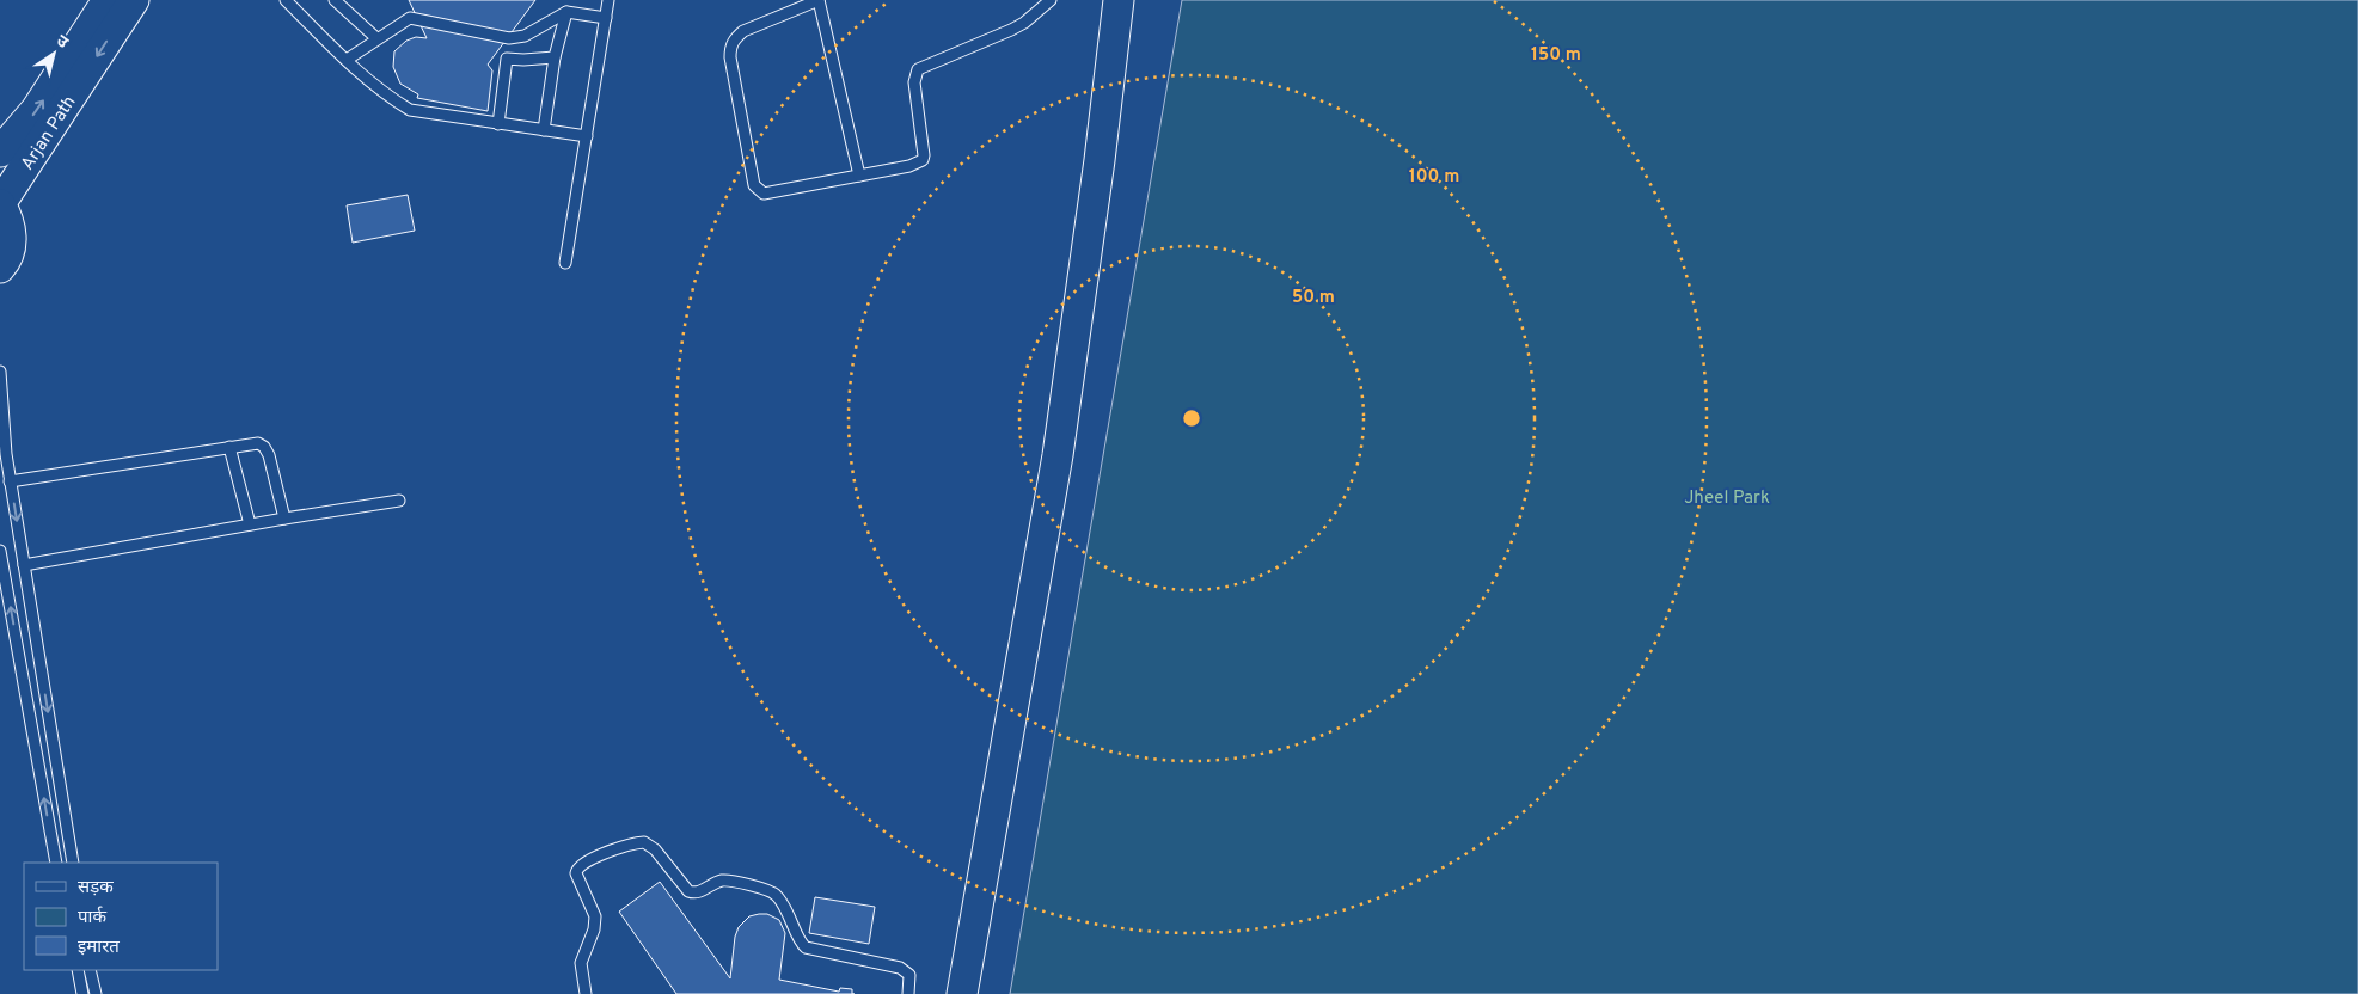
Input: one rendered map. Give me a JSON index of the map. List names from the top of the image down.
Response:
{
  "streets": {
    "main road": ["Arjan Path"]
  },
  "parks": ["Jheel Park"],
  "legend": ["सड़क", "पार्क", "इमारत"],
  "north": "top right",
  "rings": ["150 m", "100 m", "50 m"]
}
